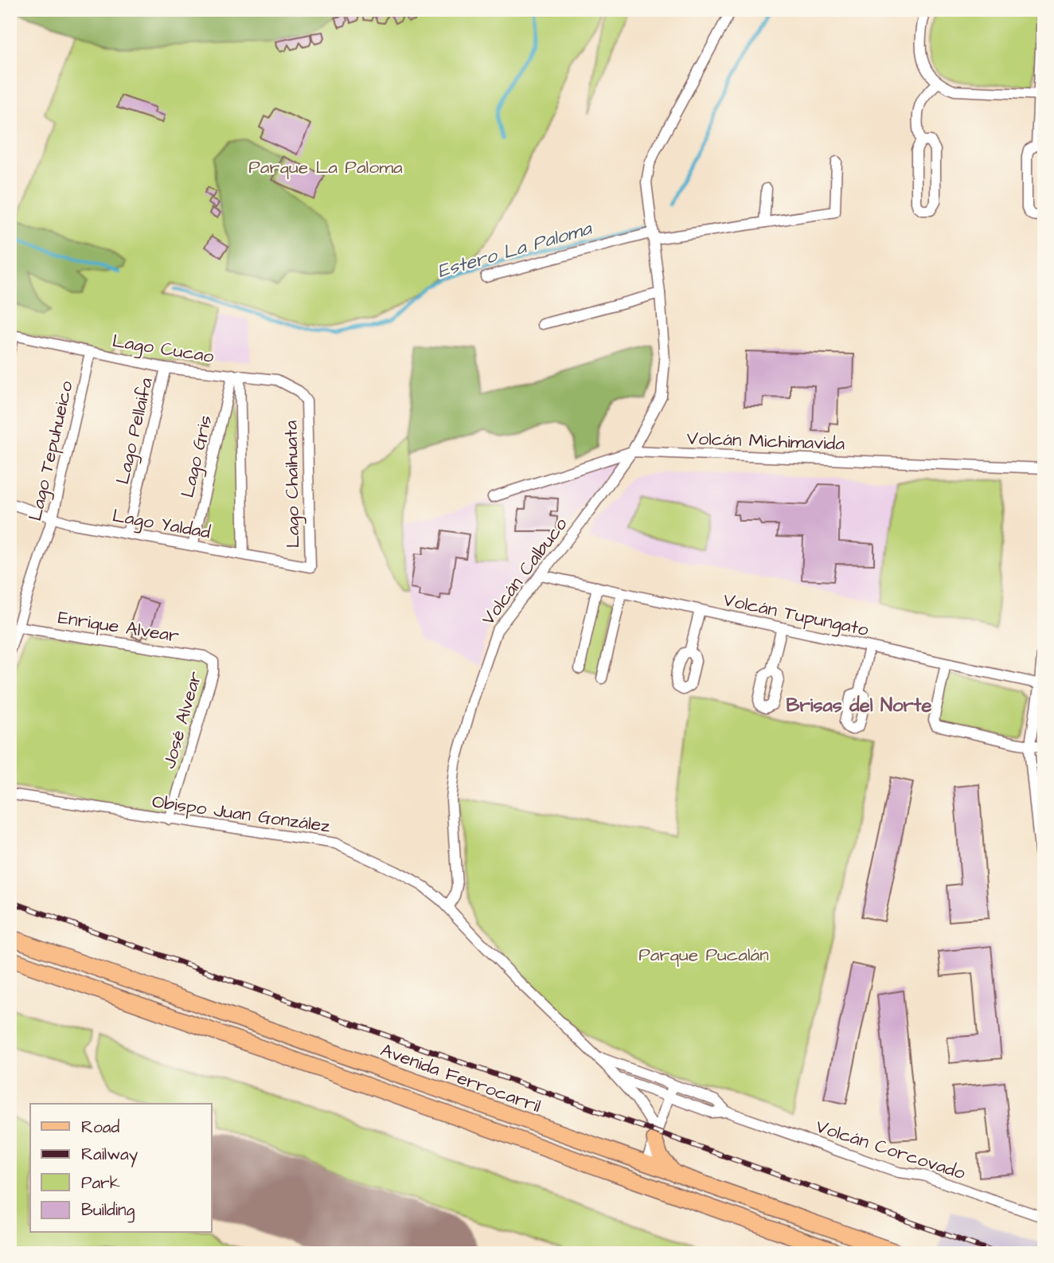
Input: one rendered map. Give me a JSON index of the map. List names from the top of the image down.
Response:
{
  "streets": {
    "main road": ["Avenida Ferrocarril"],
    "street": [
      "Lago Cucao",
      "Lago Pellaifa",
      "Volcán Michimavida",
      "Lago Tepuhueico",
      "Lago Gris",
      "Lago Chaihuata",
      "Lago Yaldad",
      "Volcán Calbuco",
      "Volcán Tupungato",
      "Enrique Alvear",
      "José Alvear",
      "Obispo Juan González",
      "Volcán Corcovado"
    ]
  },
  "crossings": [
    ["Lago Cucao", "Lago Pellaifa"],
    ["Lago Cucao", "Lago Tepuhueico"],
    ["Lago Cucao", "Lago Gris"],
    ["Lago Cucao", "Lago Chaihuata"],
    ["Lago Pellaifa", "Lago Yaldad"],
    ["Volcán Michimavida", "Volcán Calbuco"],
    ["Lago Tepuhueico", "Lago Yaldad"],
    ["Lago Tepuhueico", "Enrique Alvear"],
    ["Lago Gris", "Lago Yaldad"],
    ["Lago Chaihuata", "Lago Yaldad"],
    ["Volcán Calbuco", "Volcán Tupungato"],
    ["Volcán Calbuco", "Obispo Juan González"],
    ["Enrique Alvear", "José Alvear"],
    ["José Alvear", "Obispo Juan González"],
    ["Obispo Juan González", "Volcán Corcovado"]
  ],
  "districts": ["Brisas del Norte"],
  "water": ["Estero La Paloma"],
  "parks": ["Parque La Paloma", "Parque Pucalán"],
  "legend": [
    "Road",
    "Railway",
    "Park",
    "Building"
  ]
}
